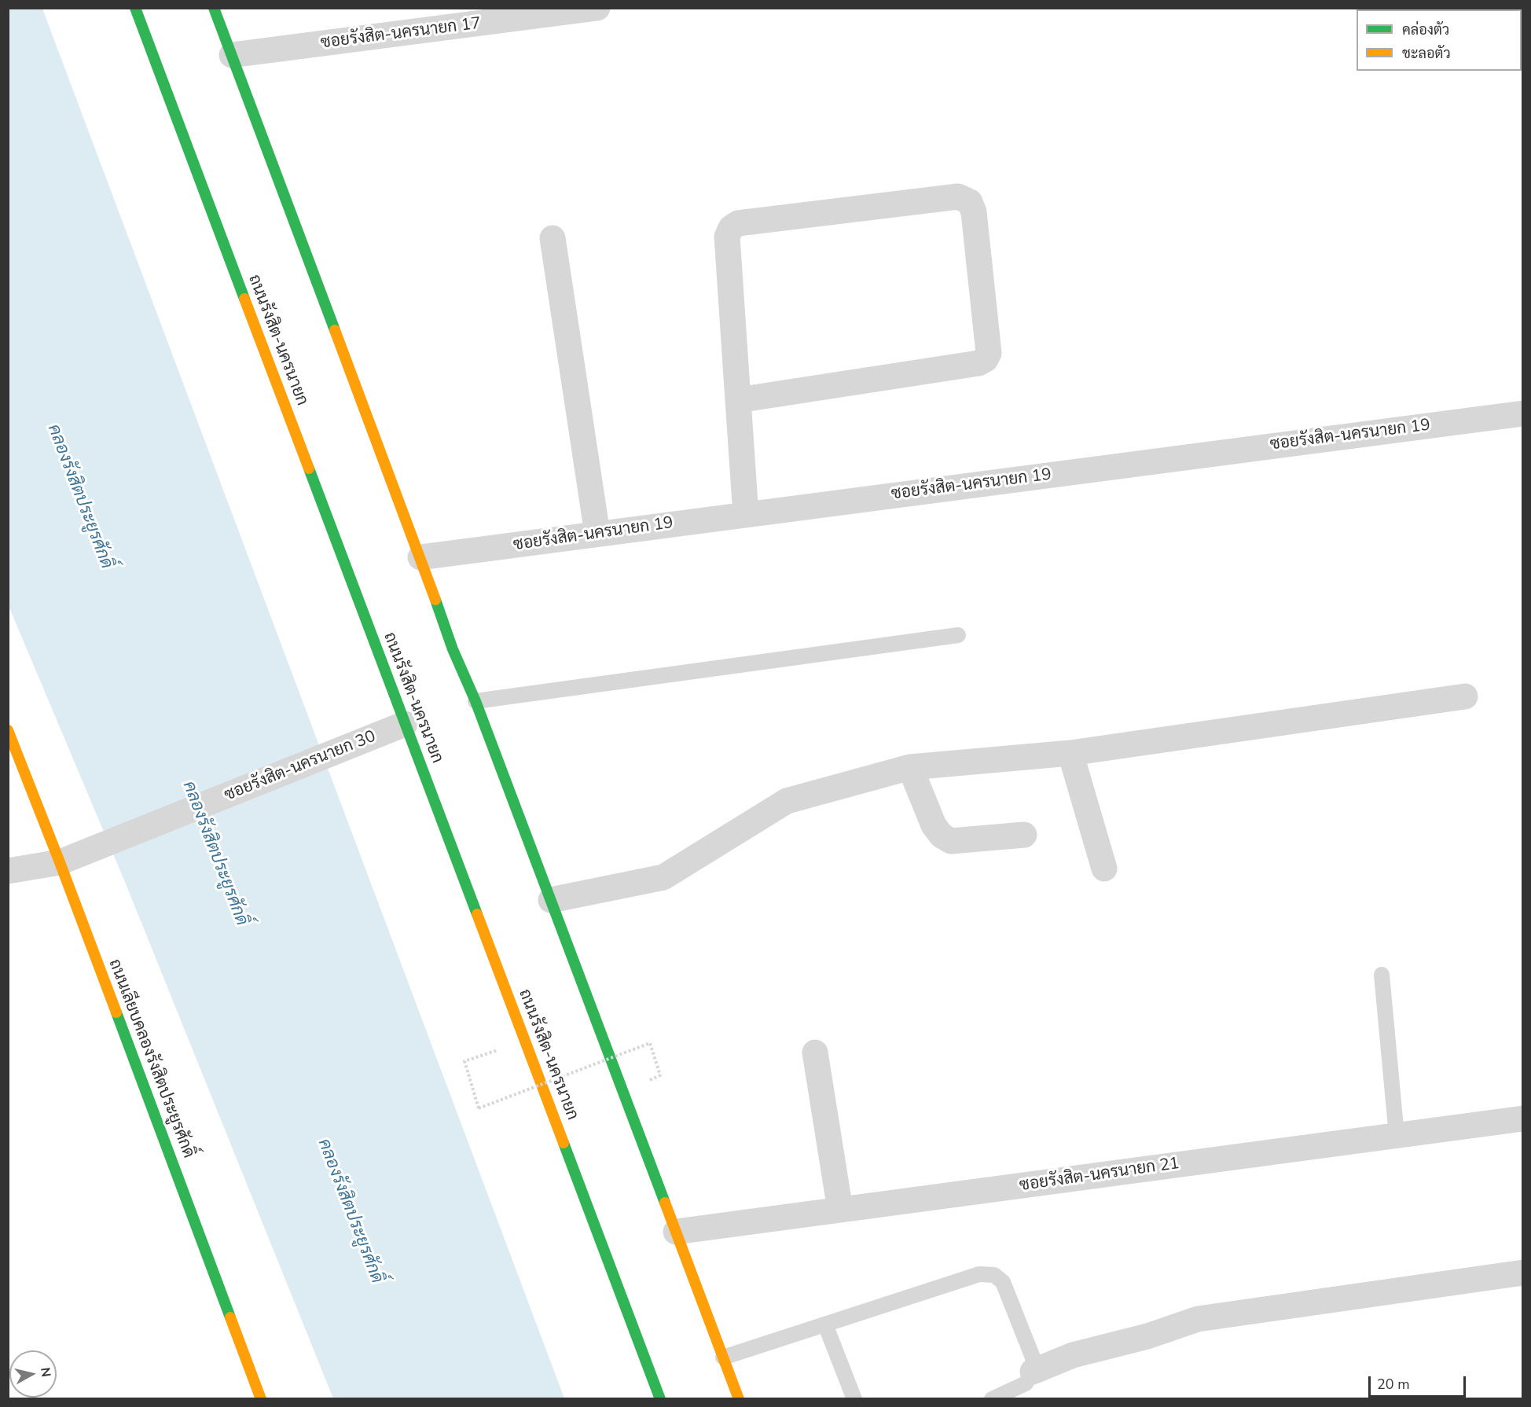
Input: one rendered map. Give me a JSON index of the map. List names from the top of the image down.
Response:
{
  "streets": {
    "main road": ["ถนนรังสิต-นครนายก", "ถนนเลียบคลองรังสิตประยูรศักดิ์"],
    "street": [
      "ซอยรังสิต-นครนายก 17",
      "ซอยรังสิต-นครนายก 19",
      "ซอยรังสิต-นครนายก 30",
      "ซอยรังสิต-นครนายก 21"
    ]
  },
  "crossings": [
    ["ถนนรังสิต-นครนายก", "ซอยรังสิต-นครนายก 30"],
    ["ซอยรังสิต-นครนายก 30", "ถนนเลียบคลองรังสิตประยูรศักดิ์"]
  ],
  "water": ["คลองรังสิตประยูรศักดิ์"],
  "legend": ["คล่องตัว", "ชะลอตัว"],
  "scale_bar": "20 m",
  "north": "right"
}
